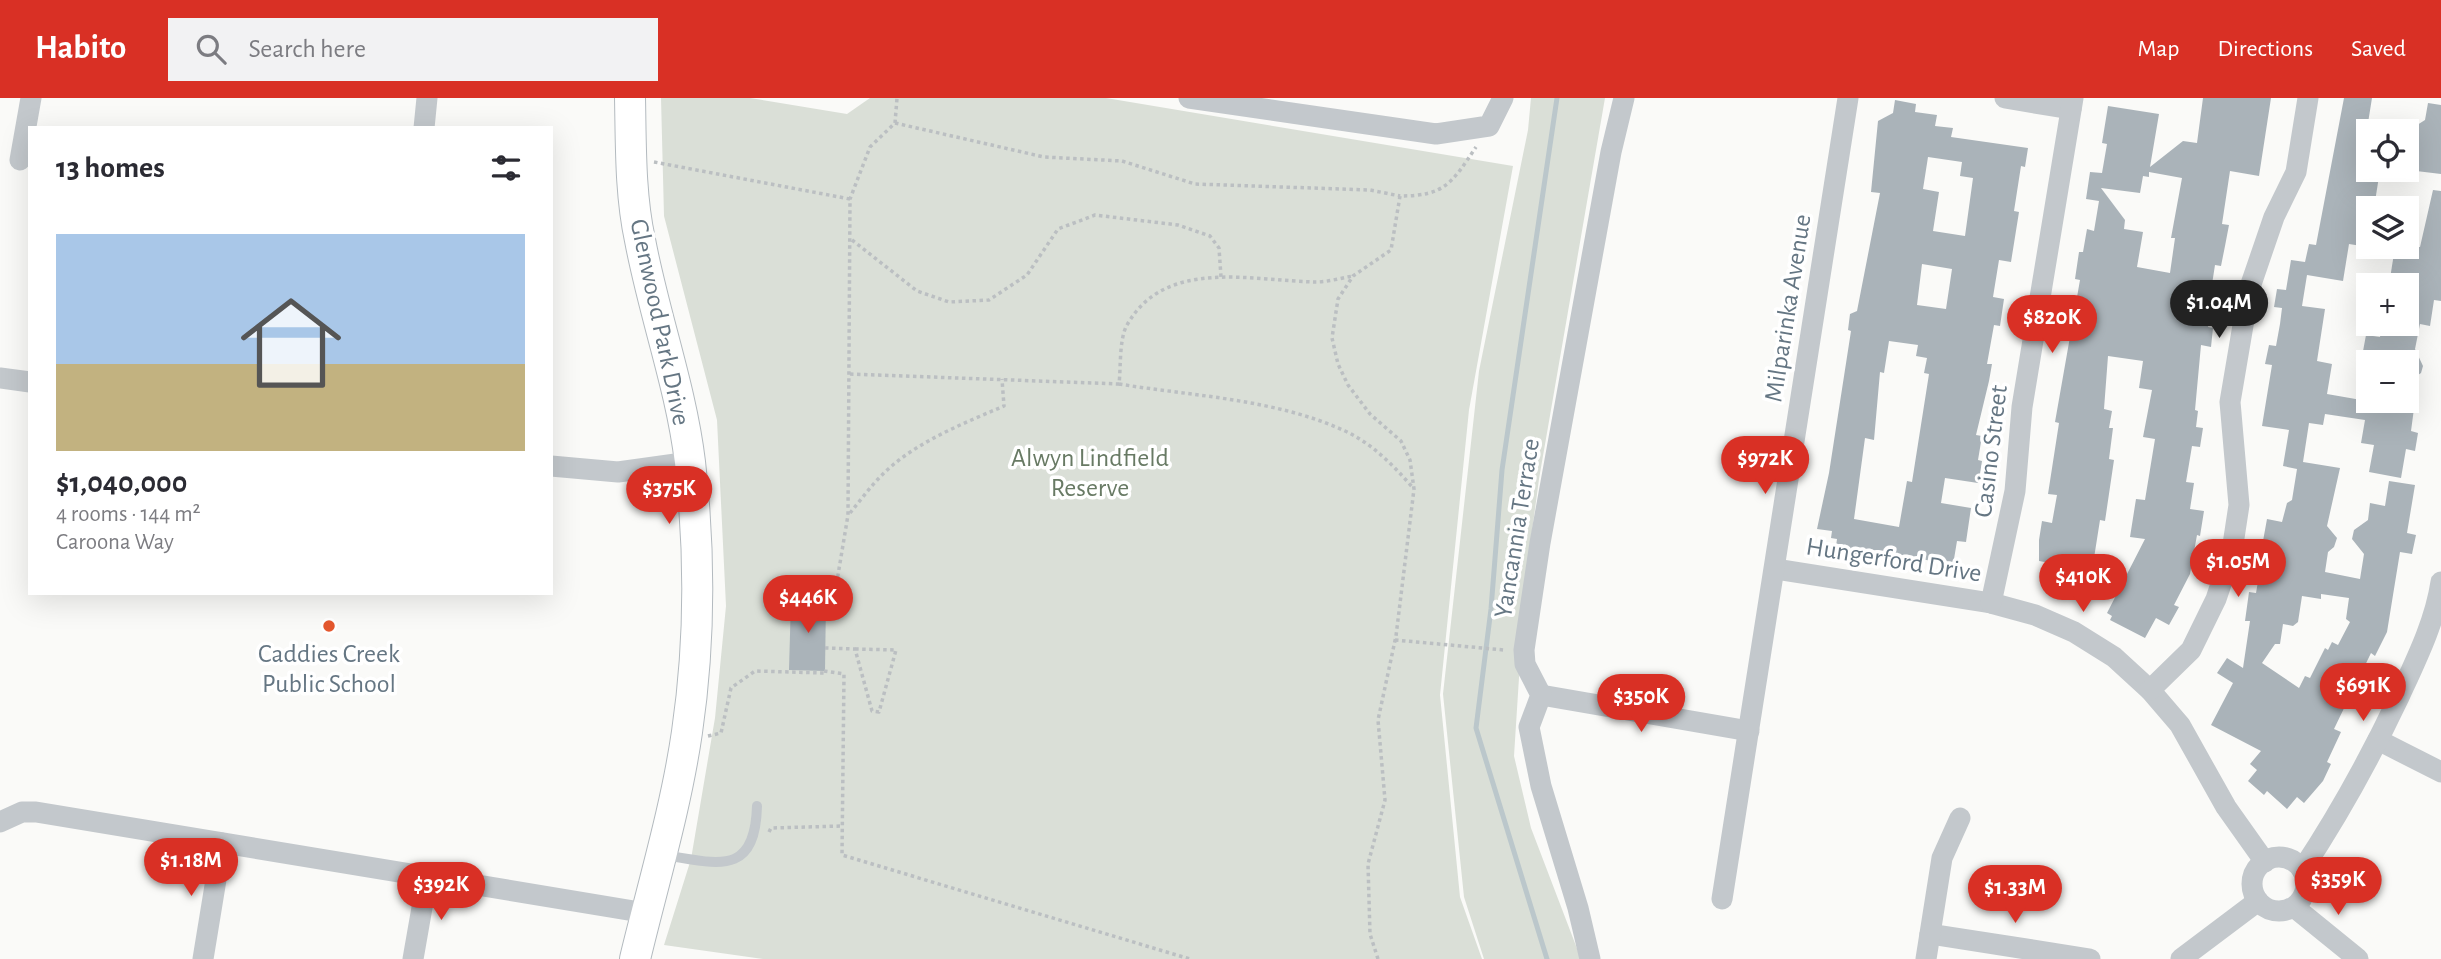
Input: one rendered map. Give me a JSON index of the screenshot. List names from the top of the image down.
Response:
{
  "streets": {
    "street": [
      "Milparinka Avenue",
      "Glenwood Park Drive",
      "Casino Street",
      "Yancannia Terrace",
      "Hungerford Drive"
    ]
  },
  "crossings": [
    ["Milparinka Avenue", "Hungerford Drive"],
    ["Casino Street", "Hungerford Drive"]
  ],
  "parks": ["Alwyn Lindfield Reserve"],
  "places": ["Caddies Creek Public School"],
  "page": {
    "header": "Habito",
    "search": "Search here",
    "nav": ["Map", "Directions", "Saved"],
    "map_buttons": ["+", "−"],
    "heading": "13 homes",
    "list": [
      {
        "name": "$1,040,000",
        "note": "4 rooms · 144 m² · Caroona Way"
      }
    ],
    "price": [
      "$1.04M",
      "$820K",
      "$972K",
      "$375K",
      "$1.05M",
      "$410K",
      "$446K",
      "$691K",
      "$350K",
      "$1.18M",
      "$359K",
      "$392K",
      "$1.33M"
    ]
  }
}
